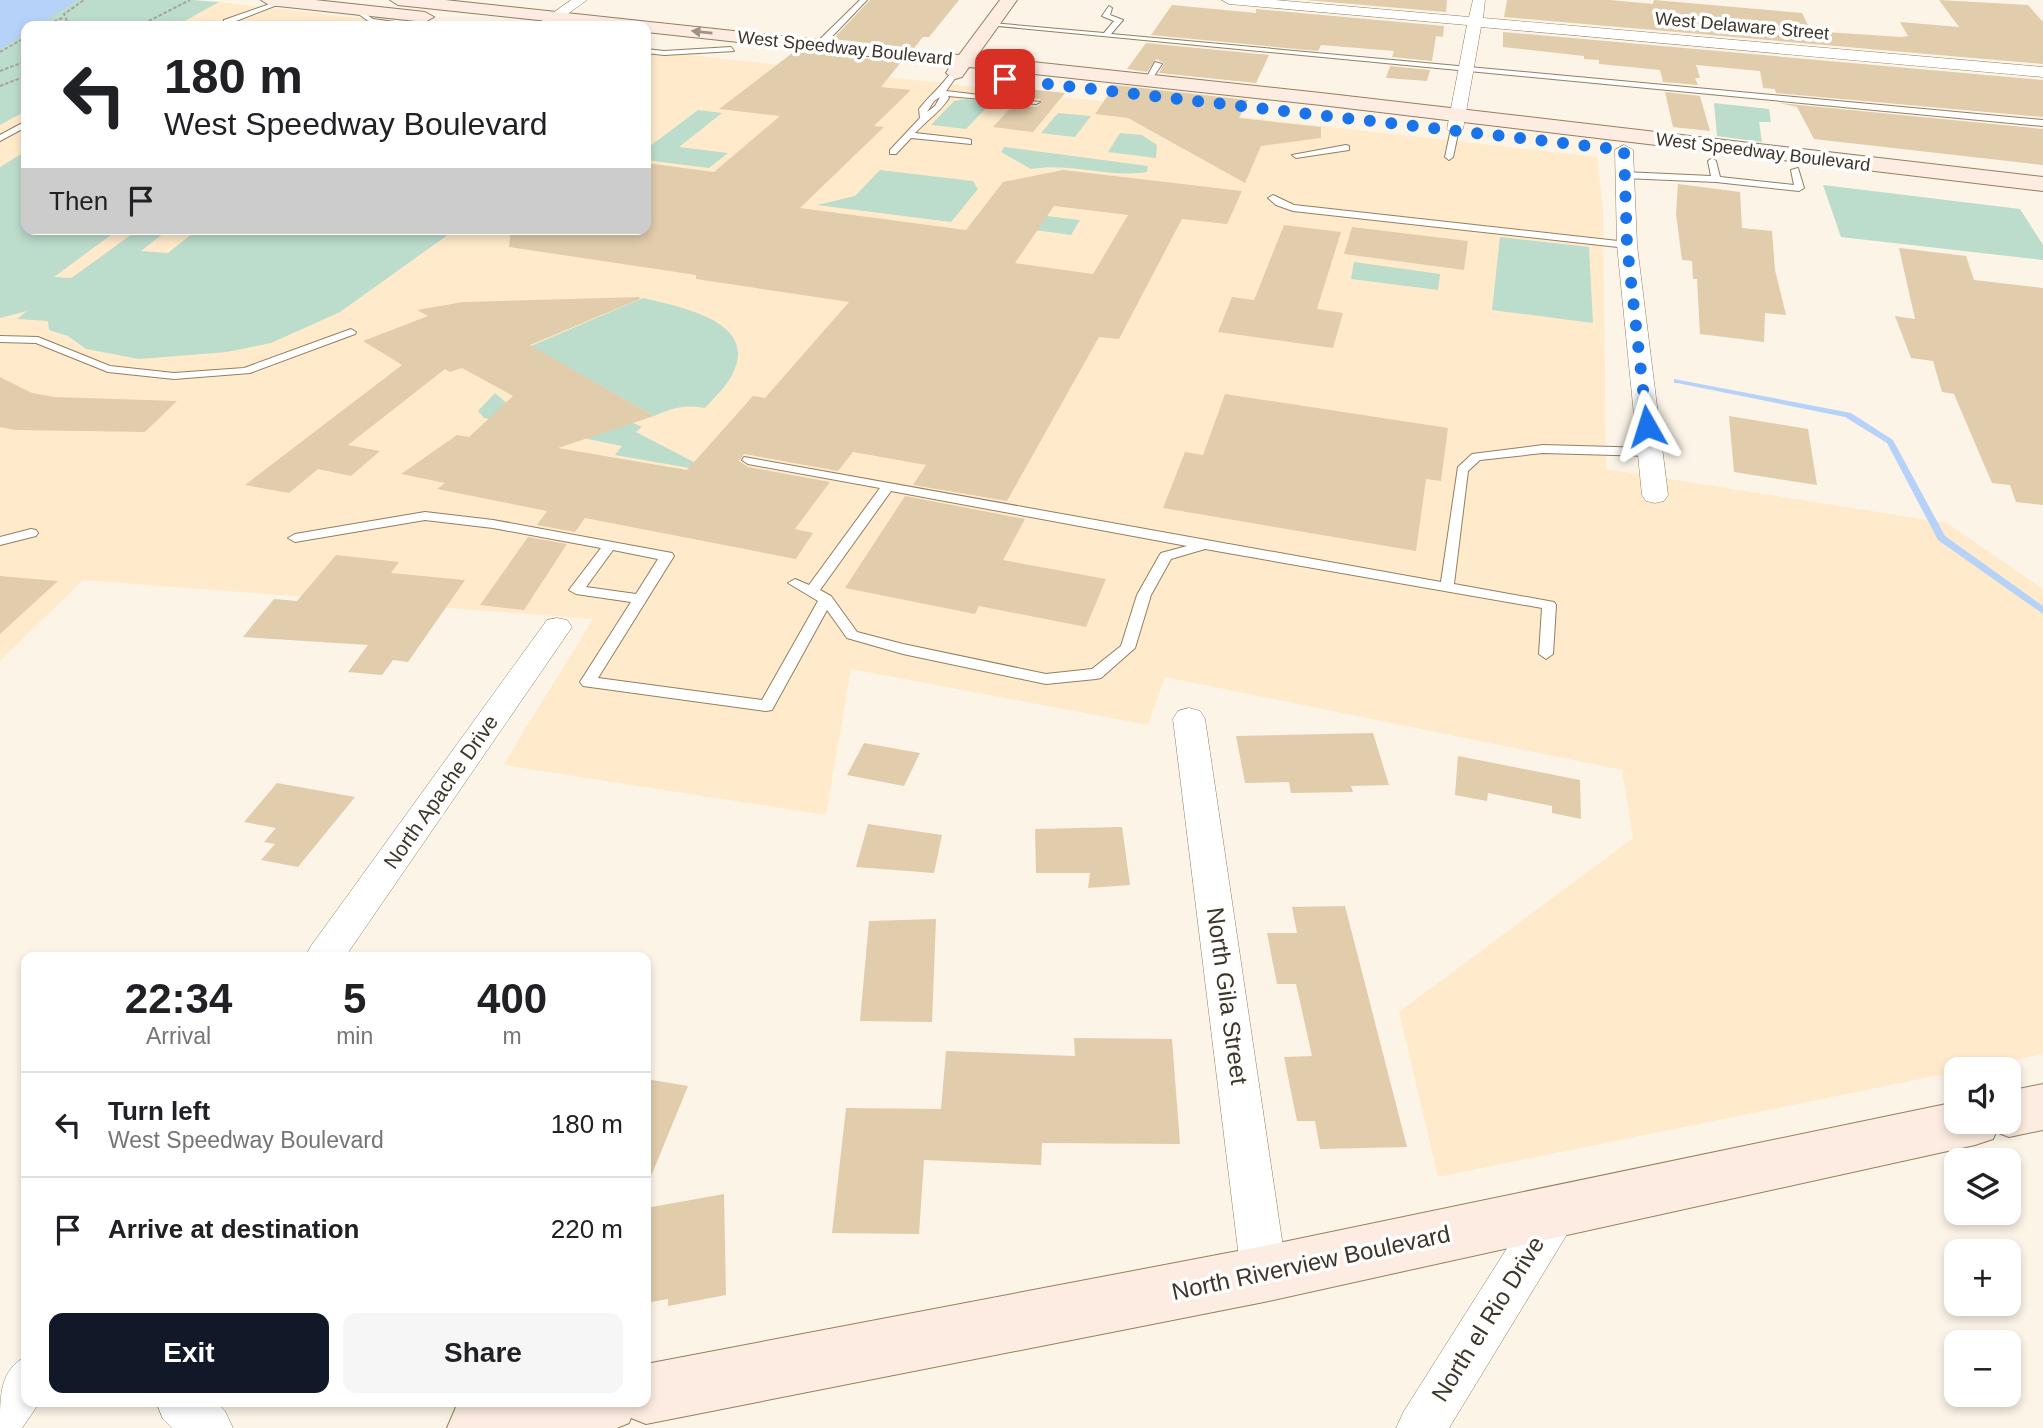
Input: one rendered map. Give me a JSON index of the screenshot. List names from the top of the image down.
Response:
{
  "streets": {
    "main road": ["West Speedway Boulevard", "North Riverview Boulevard"],
    "street": [
      "West Delaware Street",
      "North Apache Drive",
      "North Gila Street",
      "North el Rio Drive"
    ]
  },
  "crossings": [
    ["North Gila Street", "North Riverview Boulevard"],
    ["North Riverview Boulevard", "North el Rio Drive"]
  ],
  "page": {
    "turn": ["180 m", "West Speedway Boulevard"],
    "then": "Then",
    "eta": [
      "22:34",
      "Arrival",
      "5",
      "min",
      "400",
      "m"
    ],
    "map_buttons": ["+", "−"],
    "list": [
      {
        "name": "Turn left",
        "note": "West Speedway Boulevard",
        "value": "180 m"
      },
      {
        "name": "Arrive at destination",
        "value": "220 m"
      }
    ],
    "buttons": ["Exit", "Share"]
  }
}
